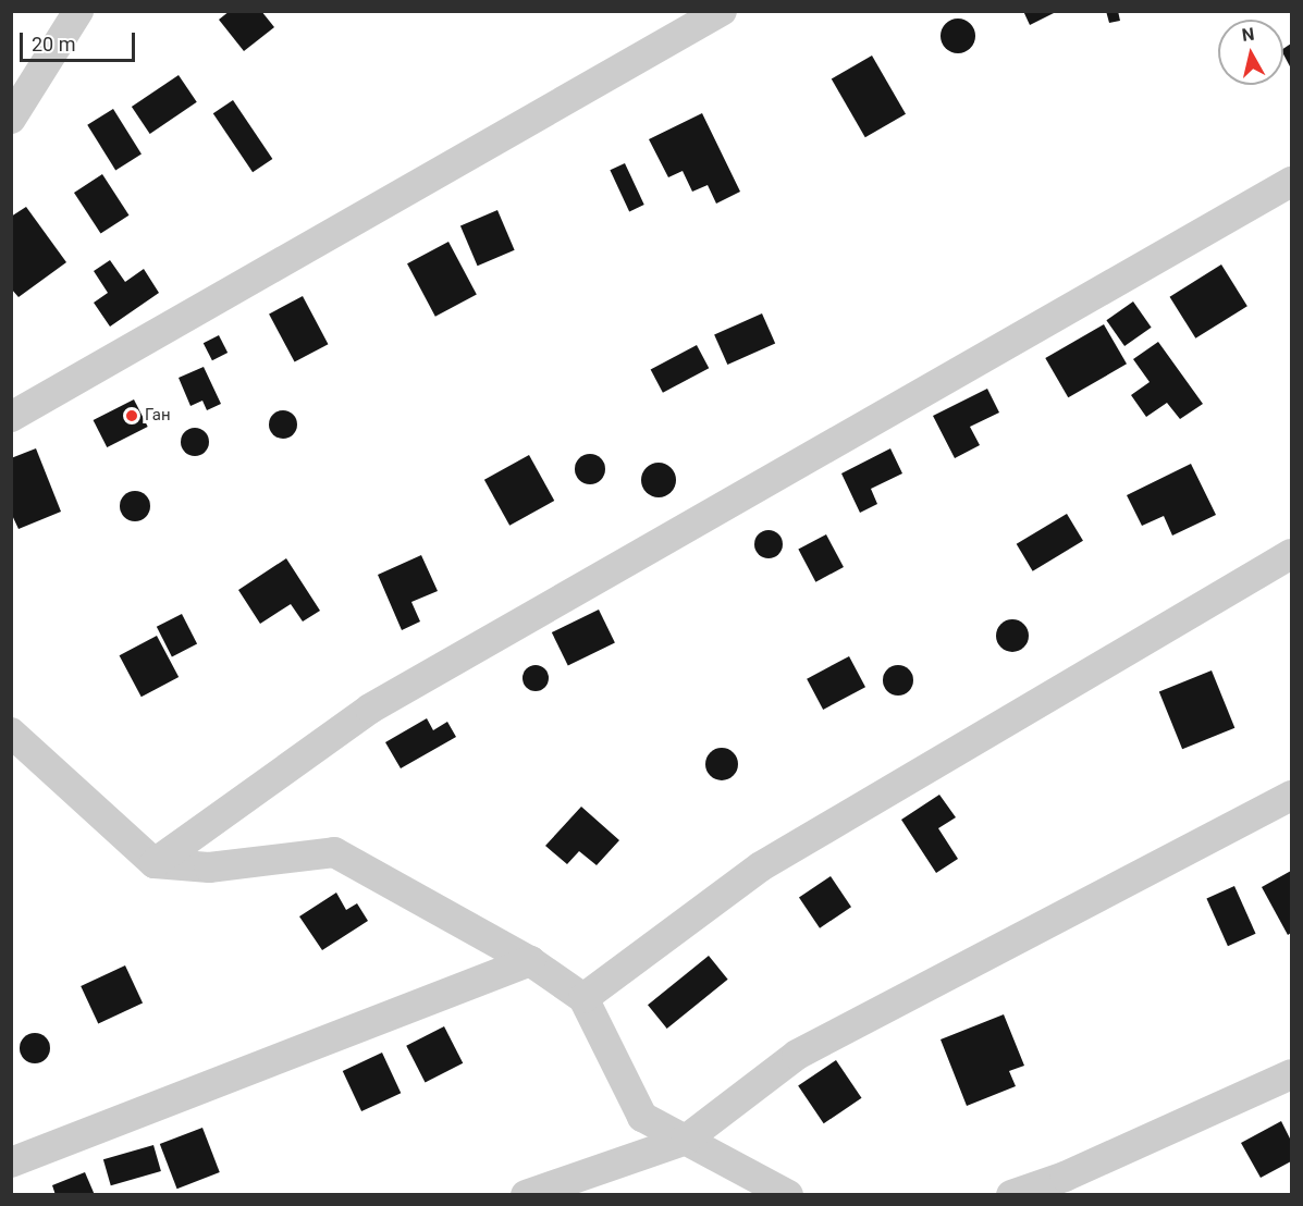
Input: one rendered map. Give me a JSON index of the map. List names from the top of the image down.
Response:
{
  "places": ["Ган"],
  "scale_bar": "20 m",
  "north": "top"
}
